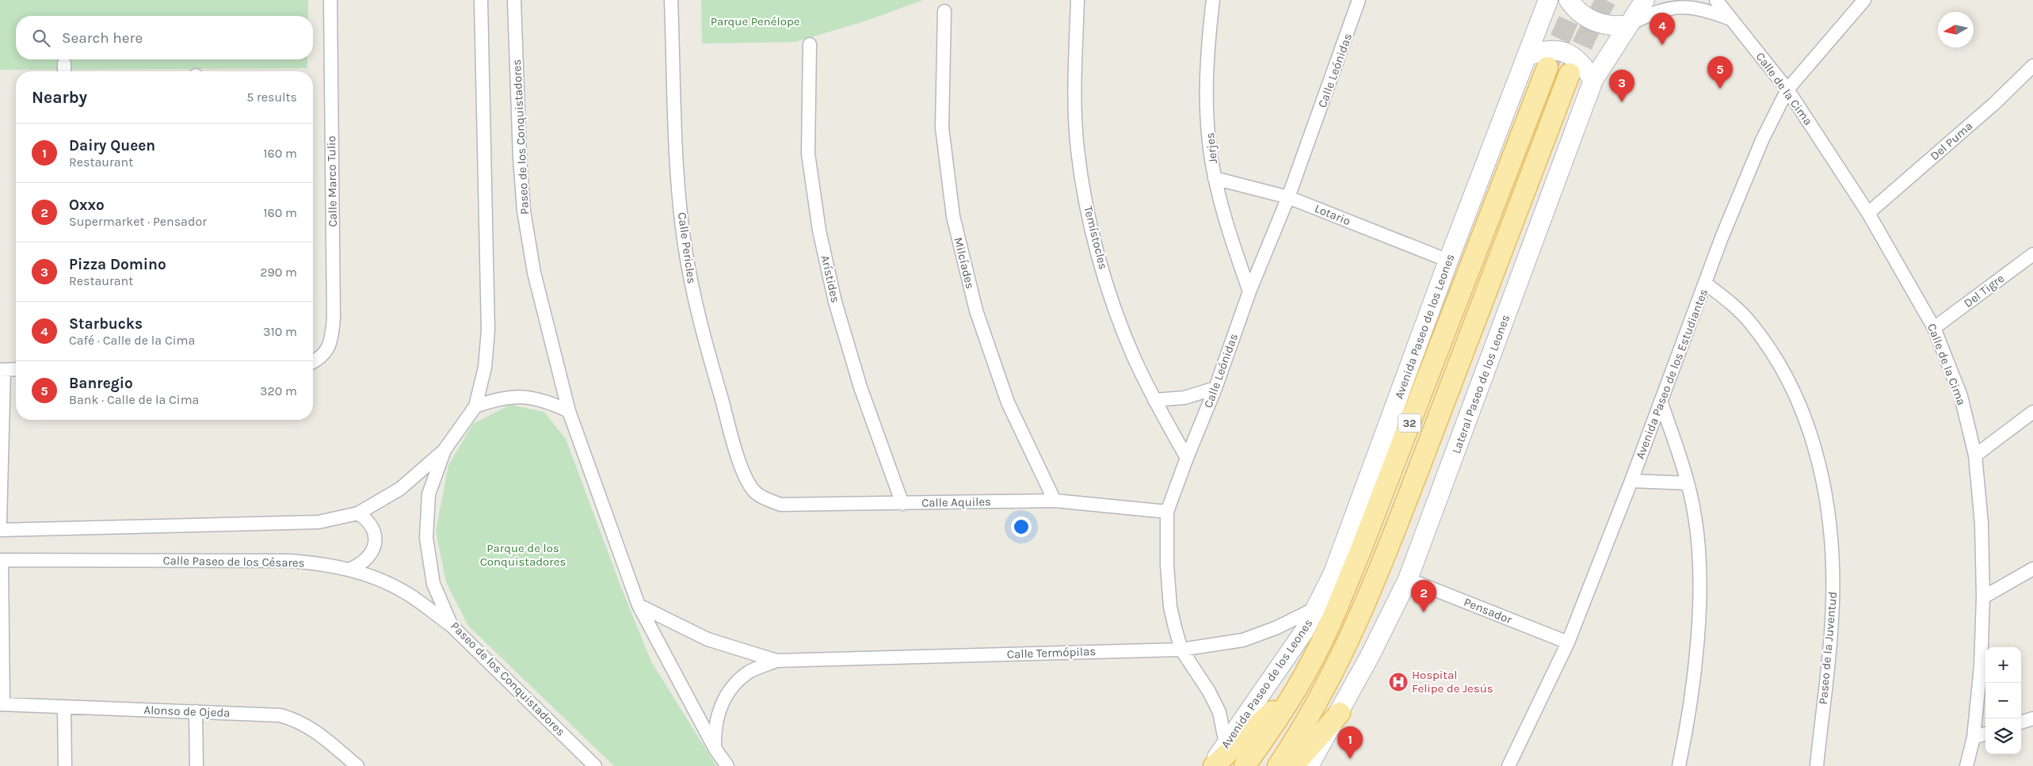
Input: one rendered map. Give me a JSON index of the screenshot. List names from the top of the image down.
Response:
{
  "streets": {
    "main road": ["Avenida Paseo de los Leones", "32"],
    "street": [
      "Calle Leónidas",
      "Calle de la Cima",
      "Paseo de los Conquistadores",
      "Del Puma",
      "Jerjes",
      "Calle Marco Tulio",
      "Lotario",
      "Temístocles",
      "Calle Pericles",
      "Milcíades",
      "Arístides",
      "Del Tigre",
      "Avenida Paseo de los Estudiantes",
      "Lateral Paseo de los Leones",
      "Calle Aquiles",
      "Calle Paseo de los Césares",
      "Pensador",
      "Paseo de la Juventud",
      "Calle Termópilas",
      "Alonso de Ojeda"
    ]
  },
  "crossings": [
    ["Calle Leónidas", "Jerjes"],
    ["Calle Leónidas", "Lotario"],
    ["Calle Leónidas", "Temístocles"],
    ["Calle Leónidas", "Avenida Paseo de los Leones"],
    ["Calle Leónidas", "Calle Aquiles"],
    ["Calle Leónidas", "Calle Termópilas"],
    ["Calle de la Cima", "Del Puma"],
    ["Calle de la Cima", "Del Tigre"],
    ["Calle de la Cima", "Avenida Paseo de los Estudiantes"],
    ["Paseo de los Conquistadores", "Calle Paseo de los Césares"],
    ["Paseo de los Conquistadores", "Calle Termópilas"],
    ["Jerjes", "Lotario"],
    ["Lotario", "Avenida Paseo de los Leones"],
    ["Calle Pericles", "Calle Aquiles"],
    ["Milcíades", "Calle Aquiles"],
    ["Arístides", "Calle Aquiles"],
    ["Avenida Paseo de los Leones", "Calle Termópilas"],
    ["Avenida Paseo de los Estudiantes", "Pensador"],
    ["Avenida Paseo de los Estudiantes", "Paseo de la Juventud"],
    ["Lateral Paseo de los Leones", "Pensador"]
  ],
  "parks": ["Parque Penélope", "Parque de los Conquistadores"],
  "places": {
    "hospital": ["Hospital Felipe de Jesús"]
  },
  "north": "left",
  "page": {
    "pins": [
      "4",
      "5",
      "3",
      "2",
      "1"
    ],
    "search": "Search here",
    "heading": ["Nearby", "5 results"],
    "list": [
      {
        "mark": "1",
        "name": "Dairy Queen",
        "note": "Restaurant",
        "value": "160 m"
      },
      {
        "mark": "2",
        "name": "Oxxo",
        "note": "Supermarket · Pensador",
        "value": "160 m"
      },
      {
        "mark": "3",
        "name": "Pizza Domino",
        "note": "Restaurant",
        "value": "290 m"
      },
      {
        "mark": "4",
        "name": "Starbucks",
        "note": "Café · Calle de la Cima",
        "value": "310 m"
      },
      {
        "mark": "5",
        "name": "Banregio",
        "note": "Bank · Calle de la Cima",
        "value": "320 m"
      }
    ],
    "map_buttons": ["+", "−"]
  }
}
